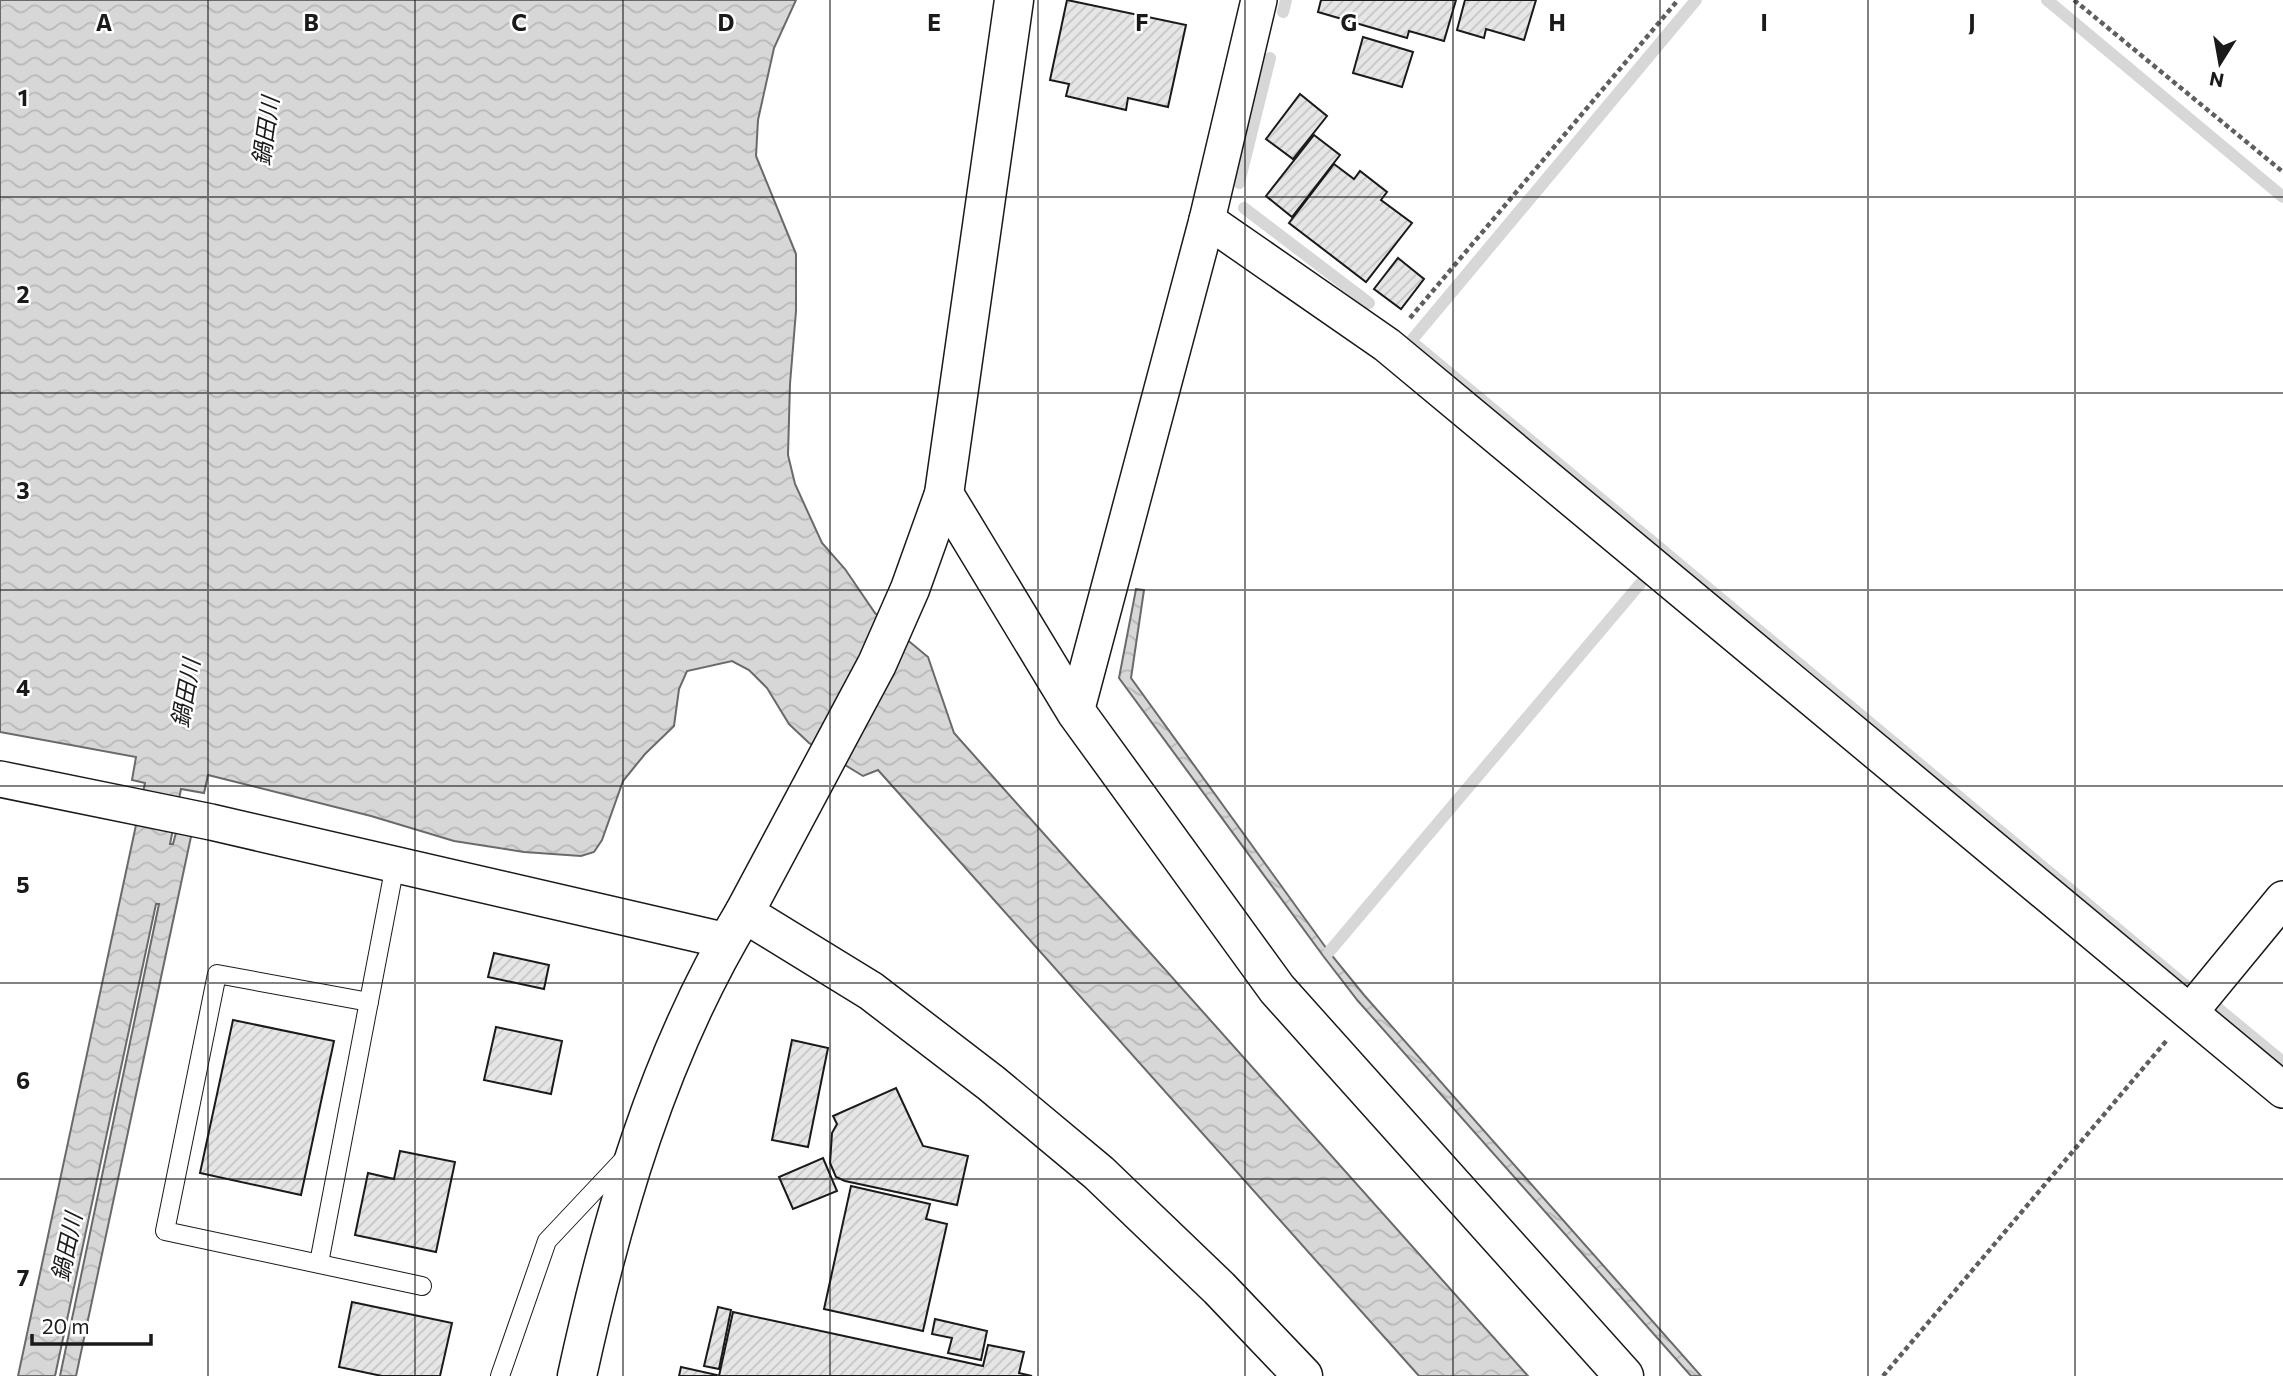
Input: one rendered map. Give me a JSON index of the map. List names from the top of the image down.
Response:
{
  "water": ["鍋田川"],
  "scale_bar": "20 m",
  "north": "bottom",
  "grid": {
    "columns": [
      "A",
      "B",
      "C",
      "D",
      "E",
      "F",
      "G",
      "H",
      "I",
      "J"
    ],
    "rows": [
      "1",
      "2",
      "3",
      "4",
      "5",
      "6",
      "7"
    ]
  }
}
